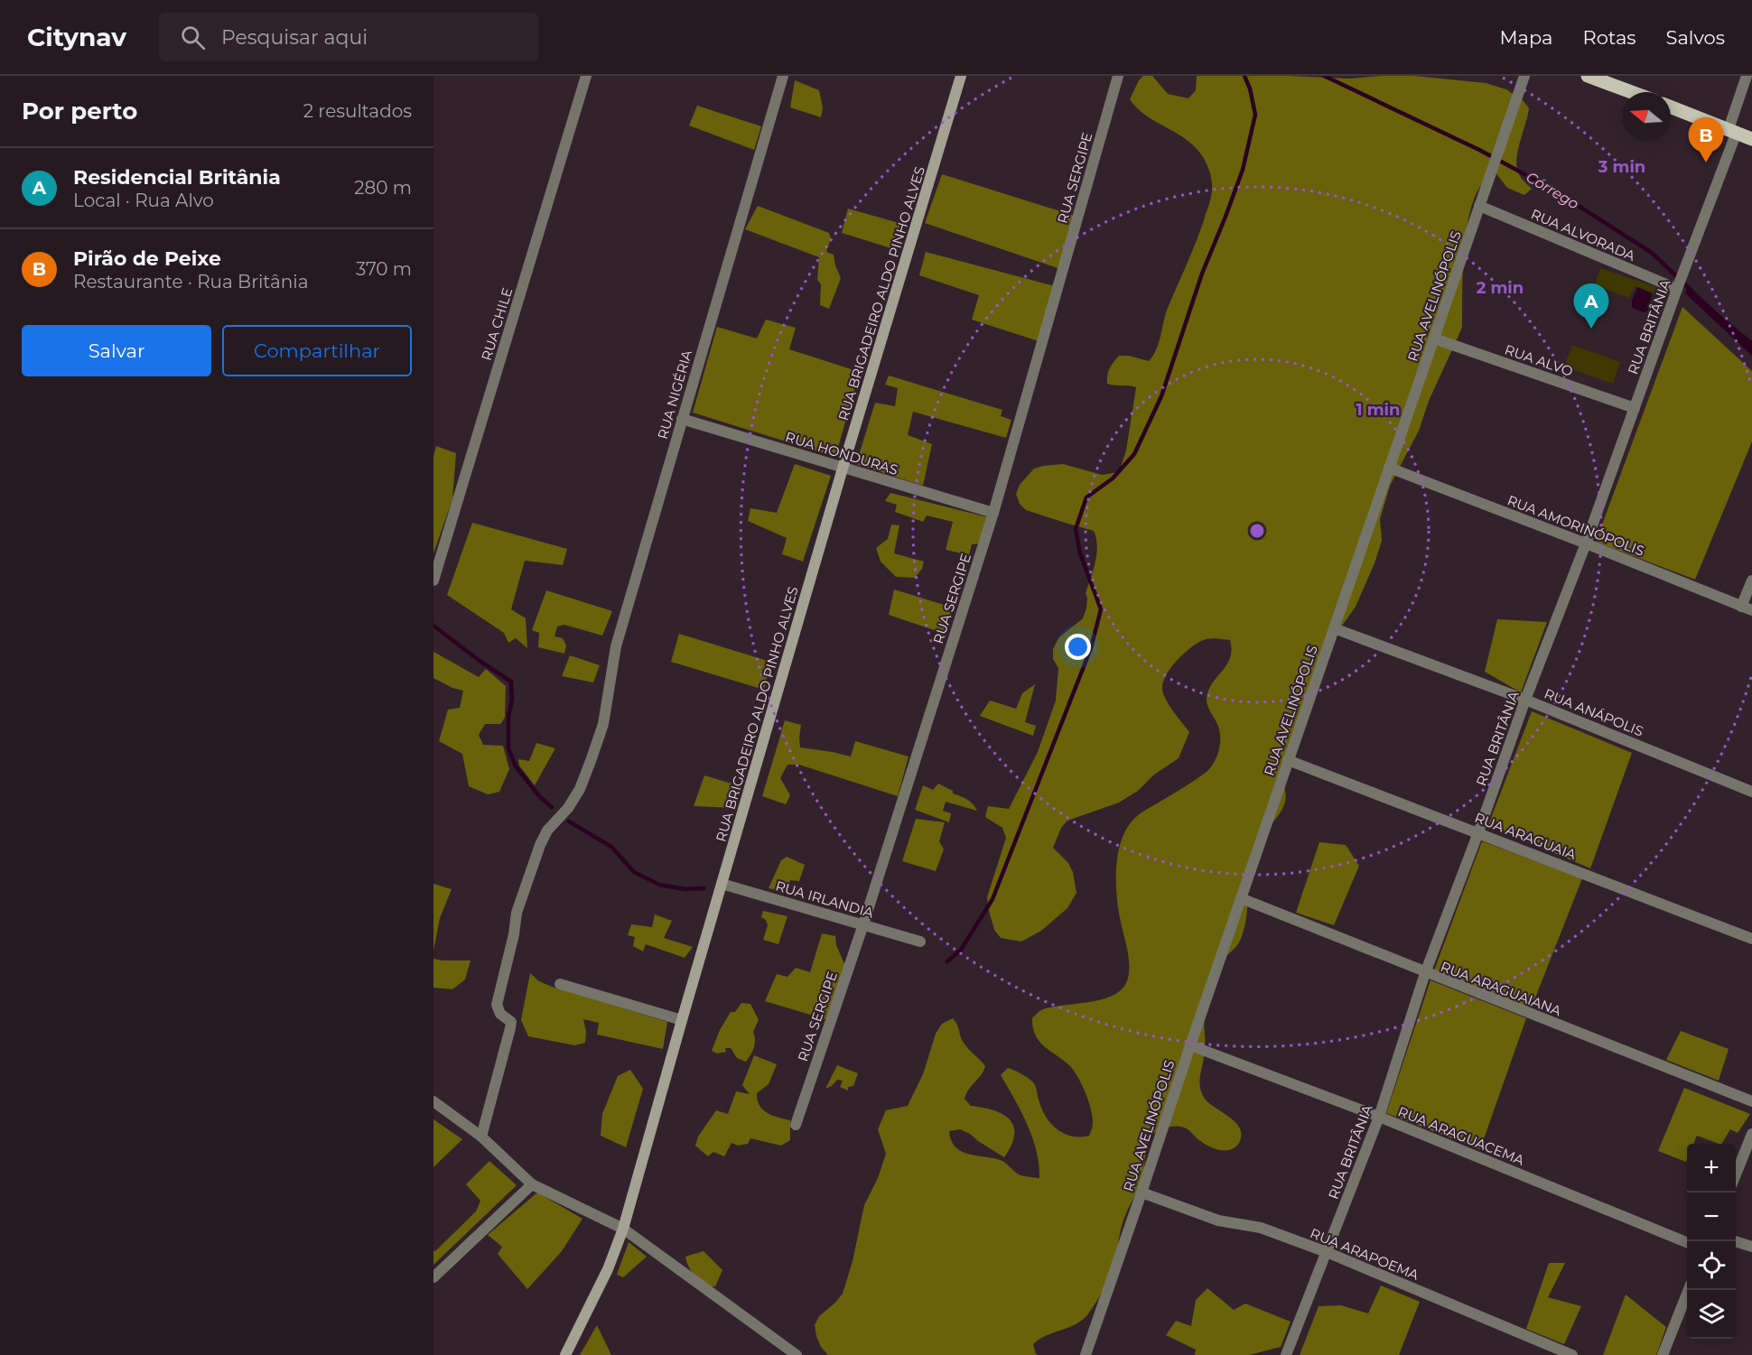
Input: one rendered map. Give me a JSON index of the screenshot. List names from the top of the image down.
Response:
{
  "streets": {
    "street": [
      "RUA SERGIPE",
      "RUA ALVORADA",
      "RUA BRIGADEIRO ALDO PINHO ALVES",
      "RUA AVELINÓPOLIS",
      "RUA CHILE",
      "RUA BRITÂNIA",
      "RUA ALVO",
      "RUA NIGÉRIA",
      "RUA HONDURAS",
      "RUA AMORINÓPOLIS",
      "RUA ANÁPOLIS",
      "RUA ARAGUAIA",
      "RUA IRLANDIA",
      "RUA ARAGUAIANA",
      "RUA ARAGUACEMA",
      "RUA ARAPOEMA"
    ]
  },
  "crossings": [
    ["RUA SERGIPE", "RUA HONDURAS"],
    ["RUA SERGIPE", "RUA IRLANDIA"],
    ["RUA ALVORADA", "RUA AVELINÓPOLIS"],
    ["RUA ALVORADA", "RUA BRITÂNIA"],
    ["RUA BRIGADEIRO ALDO PINHO ALVES", "RUA HONDURAS"],
    ["RUA BRIGADEIRO ALDO PINHO ALVES", "RUA IRLANDIA"],
    ["RUA AVELINÓPOLIS", "RUA ALVO"],
    ["RUA AVELINÓPOLIS", "RUA AMORINÓPOLIS"],
    ["RUA AVELINÓPOLIS", "RUA ANÁPOLIS"],
    ["RUA AVELINÓPOLIS", "RUA ARAGUAIA"],
    ["RUA AVELINÓPOLIS", "RUA ARAGUAIANA"],
    ["RUA AVELINÓPOLIS", "RUA ARAGUACEMA"],
    ["RUA AVELINÓPOLIS", "RUA ARAPOEMA"],
    ["RUA BRITÂNIA", "RUA ALVO"],
    ["RUA BRITÂNIA", "RUA AMORINÓPOLIS"],
    ["RUA BRITÂNIA", "RUA ANÁPOLIS"],
    ["RUA BRITÂNIA", "RUA ARAGUAIA"],
    ["RUA BRITÂNIA", "RUA ARAGUAIANA"],
    ["RUA BRITÂNIA", "RUA ARAGUACEMA"],
    ["RUA BRITÂNIA", "RUA ARAPOEMA"],
    ["RUA NIGÉRIA", "RUA HONDURAS"]
  ],
  "water": ["Córrego"],
  "north": "left",
  "page": {
    "header": "Citynav",
    "search": "Pesquisar aqui",
    "nav": ["Mapa", "Rotas", "Salvos"],
    "heading": ["Por perto", "2 resultados"],
    "pins": ["B", "A"],
    "list": [
      {
        "mark": "A",
        "name": "Residencial Britânia",
        "note": "Local · Rua Alvo",
        "value": "280 m"
      },
      {
        "mark": "B",
        "name": "Pirão de Peixe",
        "note": "Restaurante · Rua Britânia",
        "value": "370 m"
      }
    ],
    "buttons": ["Salvar", "Compartilhar"],
    "map_buttons": ["+", "−"]
  },
  "rings": ["3 min", "2 min", "1 min"]
}
